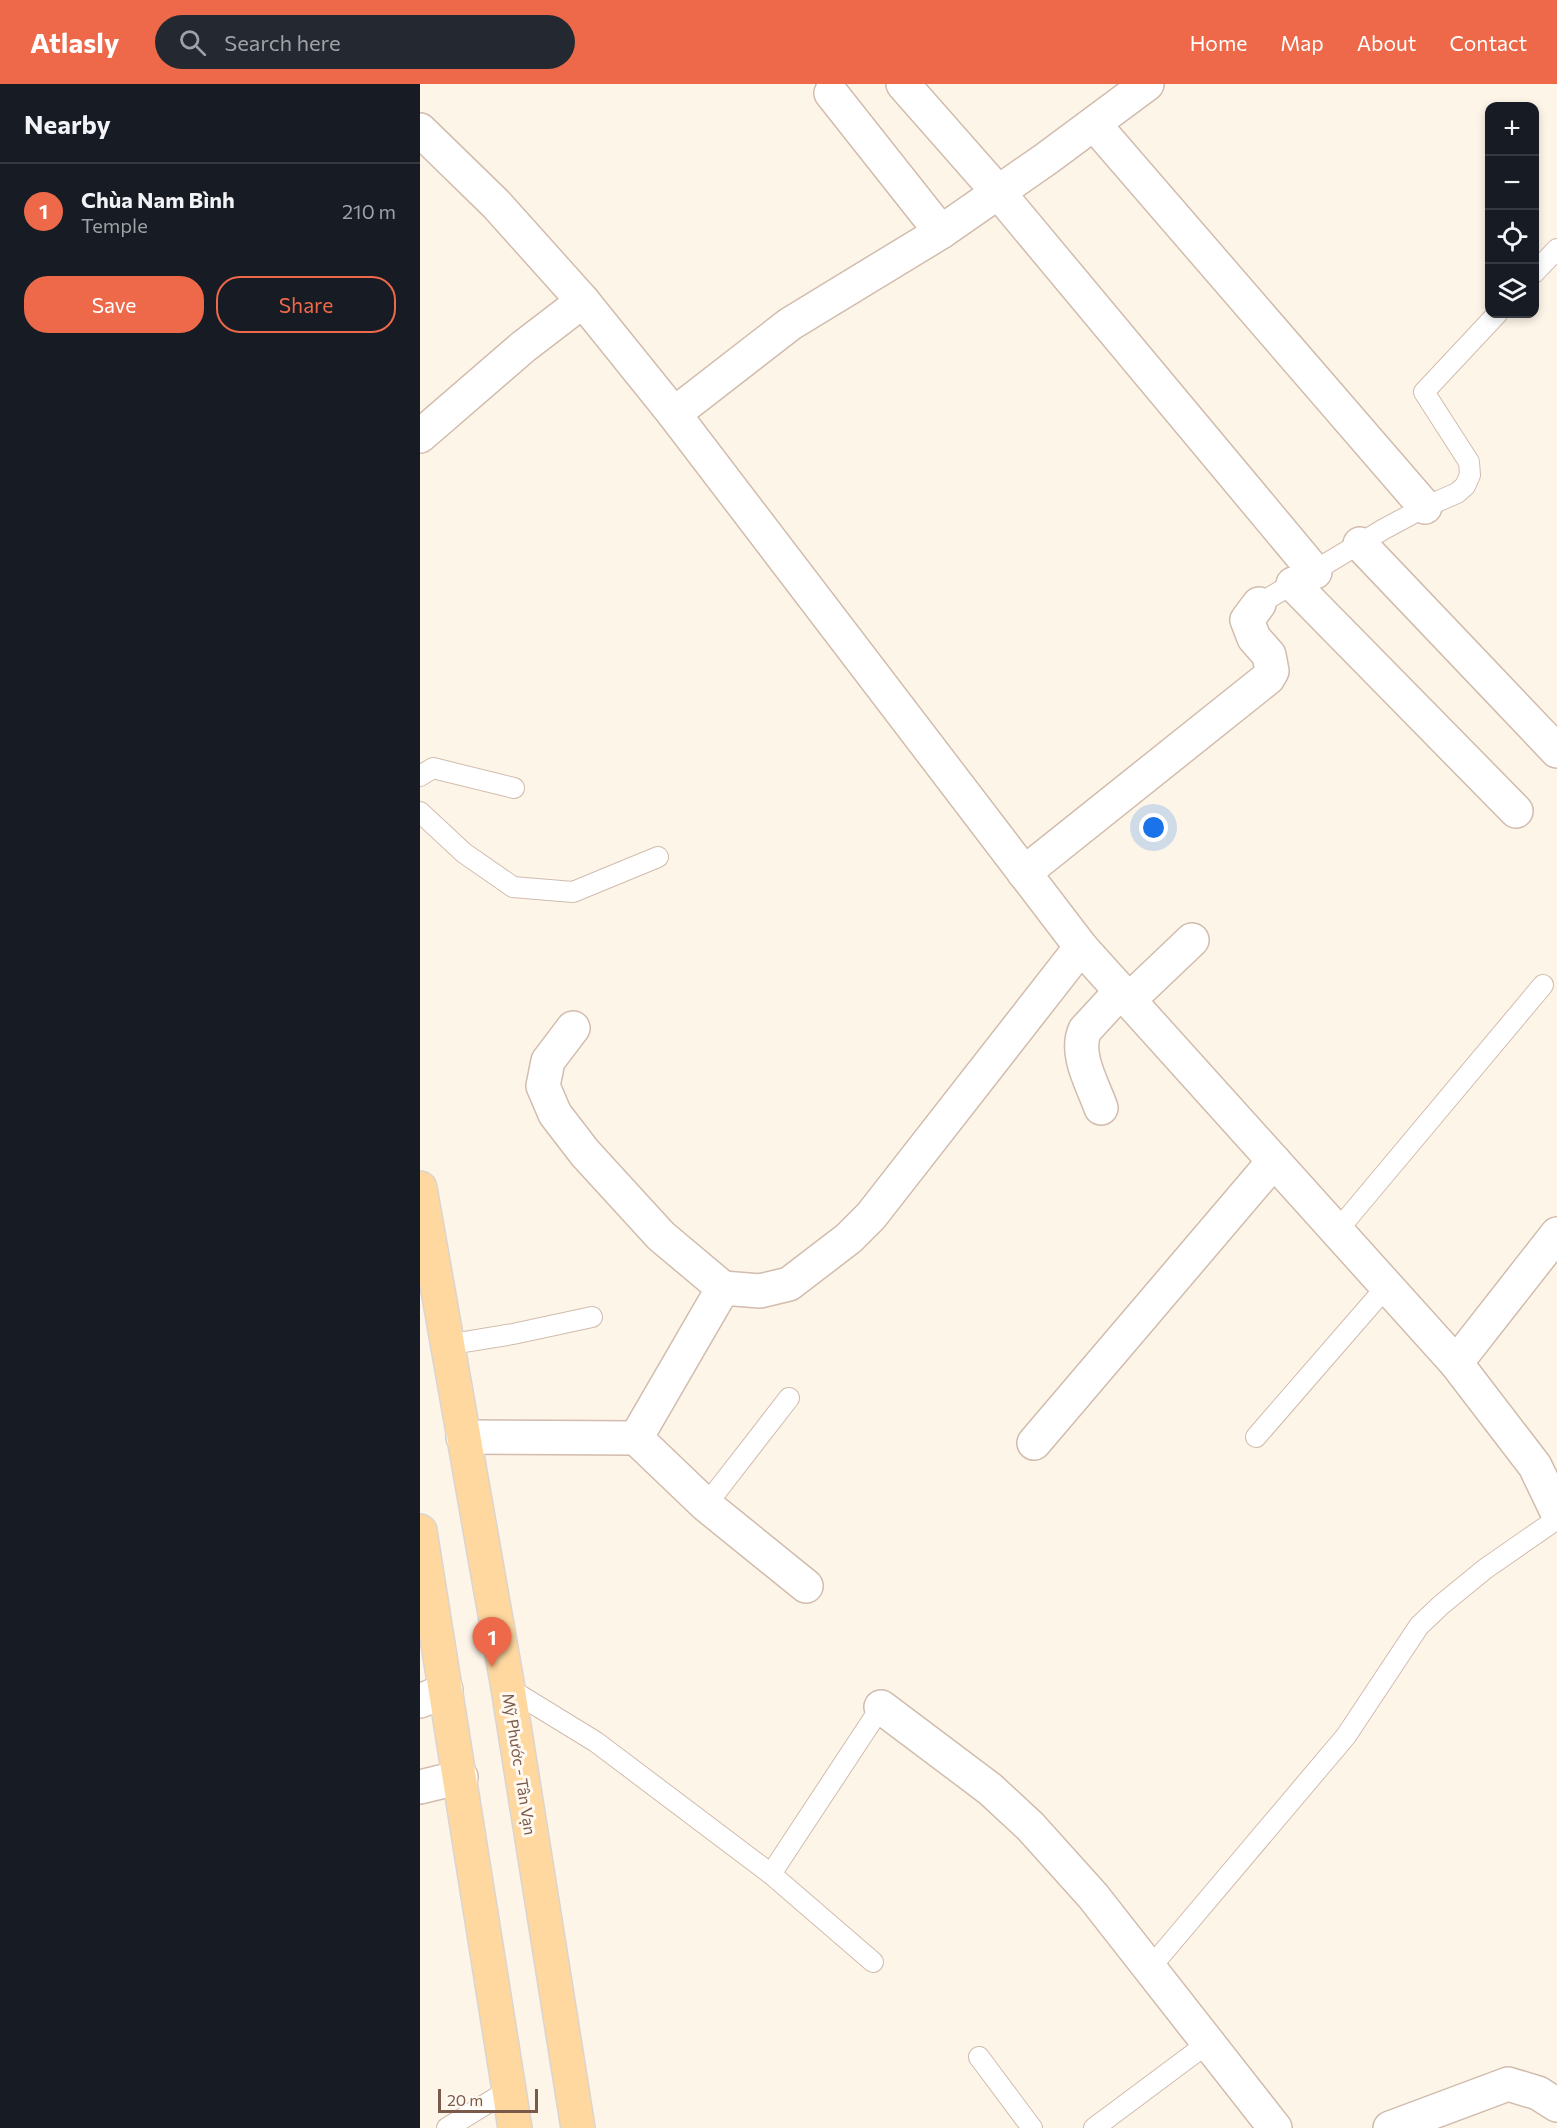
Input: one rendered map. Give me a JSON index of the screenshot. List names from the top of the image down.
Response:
{
  "streets": {
    "main road": ["Mỹ Phước - Tân Vạn"]
  },
  "scale_bar": "20 m",
  "page": {
    "header": "Atlasly",
    "search": "Search here",
    "nav": [
      "Home",
      "Map",
      "About",
      "Contact"
    ],
    "heading": "Nearby",
    "map_buttons": ["+", "−"],
    "list": [
      {
        "mark": "1",
        "name": "Chùa Nam Bình",
        "note": "Temple",
        "value": "210 m"
      }
    ],
    "buttons": ["Save", "Share"],
    "pins": "1",
    "scale": "20 m"
  }
}
